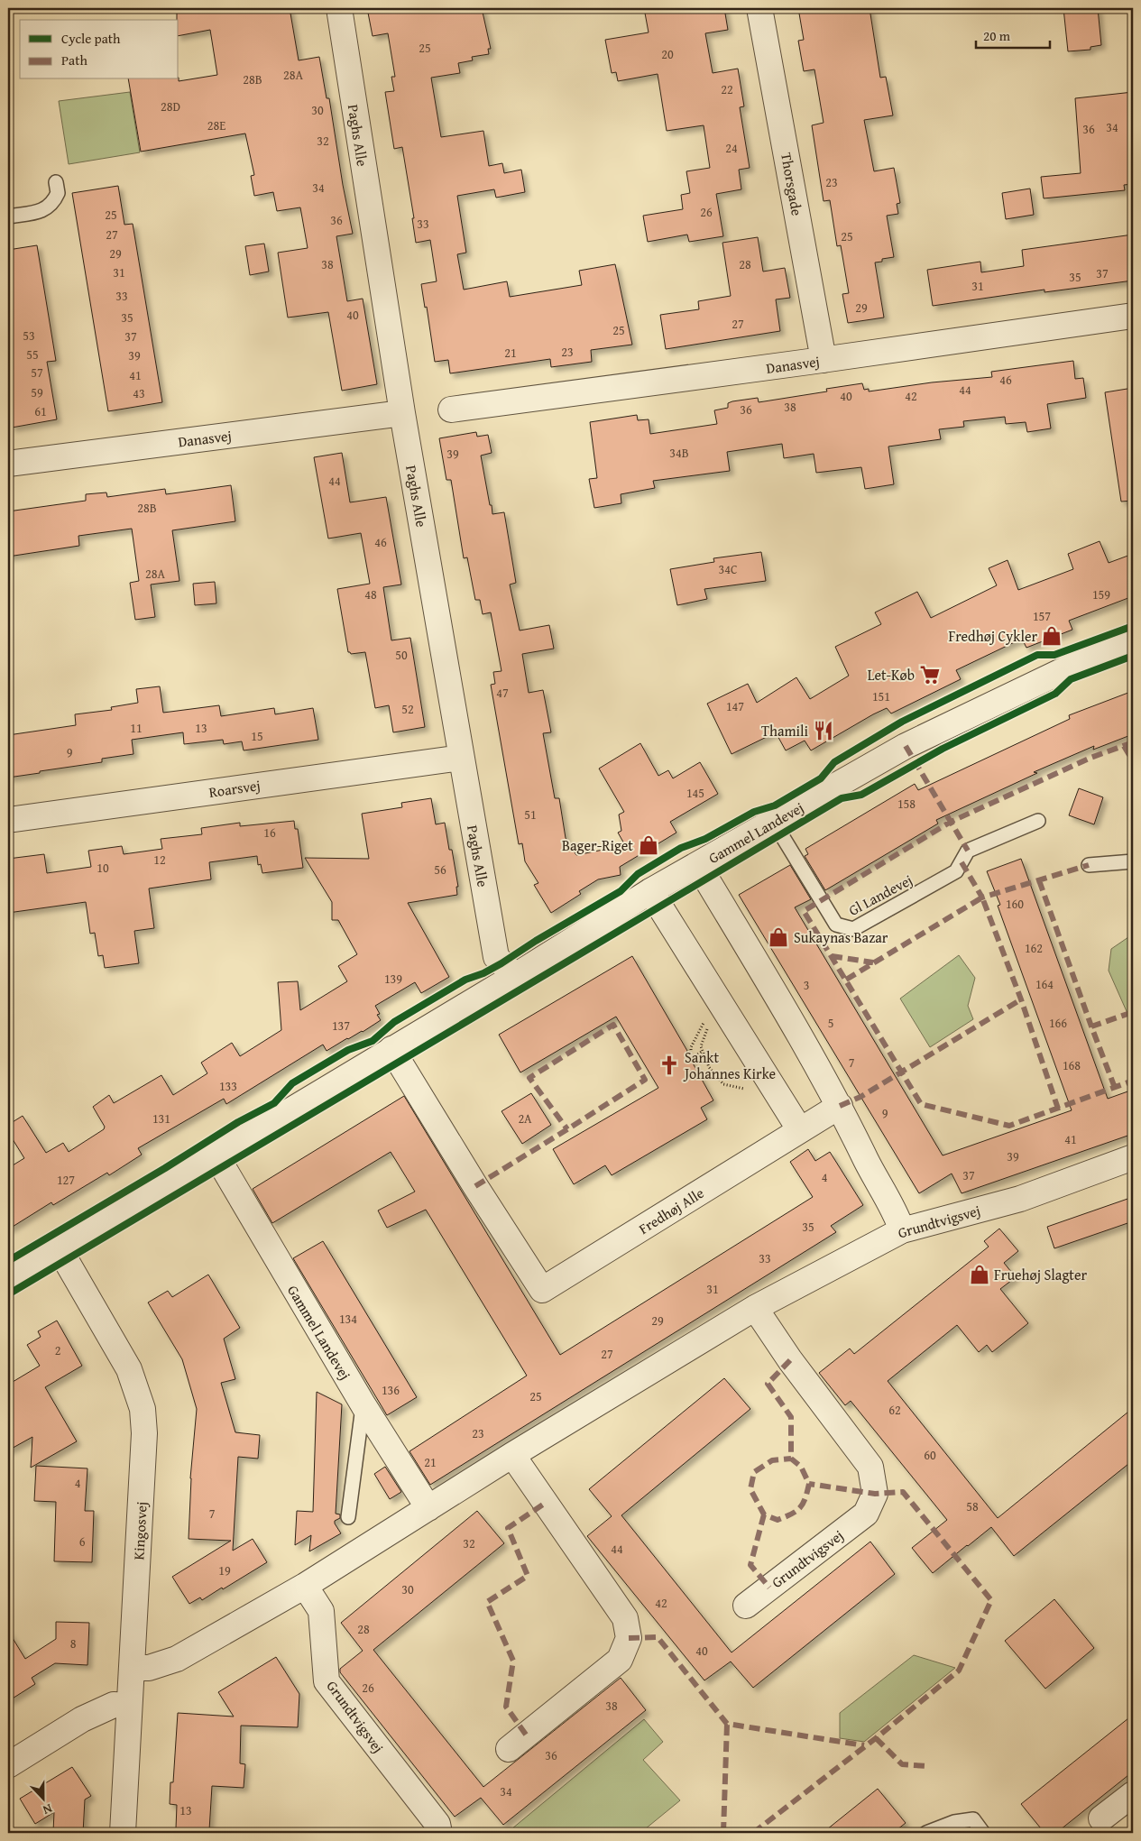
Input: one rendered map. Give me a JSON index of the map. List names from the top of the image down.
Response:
{
  "streets": {
    "street": [
      "Paghs Alle",
      "Thorsgade",
      "Danasvej",
      "Roarsvej",
      "Gammel Landevej",
      "Fredhøj Alle",
      "Grundtvigsvej",
      "Kingosvej"
    ],
    "lane": ["Gl Landevej"]
  },
  "crossings": [
    ["Paghs Alle", "Danasvej"],
    ["Paghs Alle", "Roarsvej"],
    ["Paghs Alle", "Gammel Landevej"],
    ["Thorsgade", "Danasvej"],
    ["Gammel Landevej", "Gl Landevej"],
    ["Gammel Landevej", "Fredhøj Alle"],
    ["Gammel Landevej", "Grundtvigsvej"],
    ["Gammel Landevej", "Kingosvej"],
    ["Grundtvigsvej", "Kingosvej"]
  ],
  "places": {
    "shop": [
      "Fredhøj Cykler",
      "Bager-Riget",
      "Sukaynas Bazar",
      "Fruehøj Slagter"
    ],
    "supermarket": ["Let-Køb"],
    "restaurant": ["Thamili"],
    "church": ["Sankt Johannes Kirke"]
  },
  "house_numbers": [
    "25",
    "20",
    "28A",
    "28B",
    "22",
    "28D",
    "30",
    "28E",
    "34",
    "36",
    "32",
    "24",
    "23",
    "34",
    "26",
    "25",
    "36",
    "33",
    "27",
    "25",
    "29",
    "38",
    "28",
    "31",
    "37",
    "35",
    "31",
    "33",
    "29",
    "40",
    "35",
    "27",
    "25",
    "53",
    "37",
    "23",
    "21",
    "55",
    "39",
    "57",
    "41",
    "46",
    "44",
    "59",
    "43",
    "40",
    "42",
    "38",
    "36",
    "61",
    "34B",
    "39",
    "44",
    "28B",
    "46",
    "34C",
    "28A",
    "48",
    "159",
    "157",
    "50",
    "47",
    "151",
    "147",
    "52",
    "11",
    "13",
    "15",
    "9",
    "145",
    "158",
    "51",
    "16",
    "12",
    "10",
    "56",
    "160",
    "162",
    "139",
    "164",
    "3",
    "5",
    "166",
    "137",
    "7",
    "168",
    "133",
    "9",
    "131",
    "2A",
    "41",
    "39",
    "37",
    "4",
    "127",
    "35",
    "33",
    "31",
    "134",
    "29",
    "2",
    "27",
    "136",
    "25",
    "62",
    "23",
    "60",
    "21",
    "4",
    "58",
    "7",
    "6",
    "32",
    "44",
    "19",
    "30",
    "42",
    "28",
    "8",
    "40",
    "26",
    "38",
    "36",
    "34",
    "13"
  ],
  "legend": ["Cycle path", "Path"],
  "scale_bar": "20 m",
  "north": "bottom"
}
